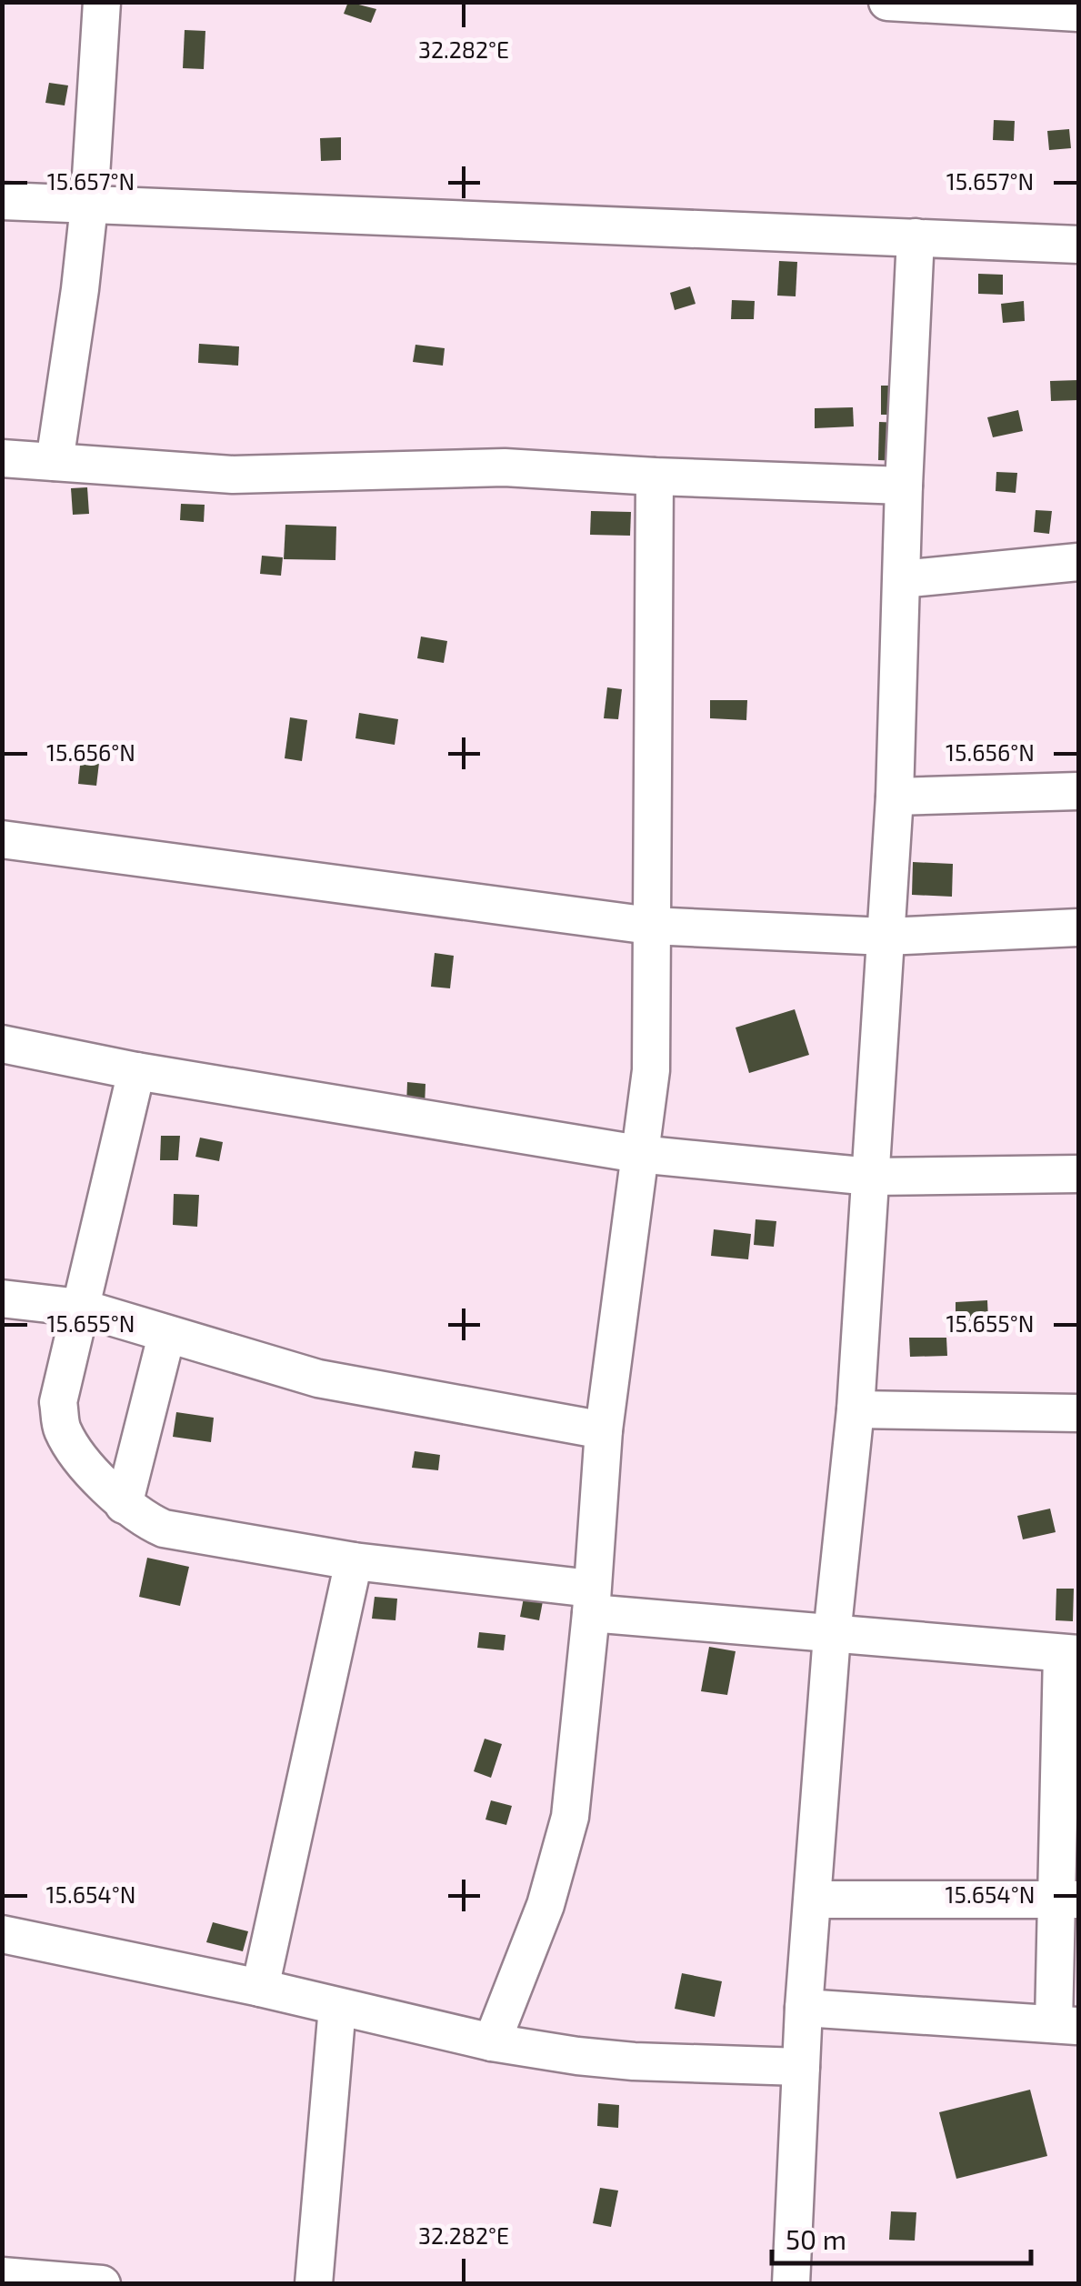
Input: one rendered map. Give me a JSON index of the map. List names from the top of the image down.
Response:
{
  "scale_bar": "50 m",
  "coordinates": [
    "32.282°E",
    "15.657°N",
    "15.656°N",
    "15.655°N",
    "15.654°N"
  ]
}
